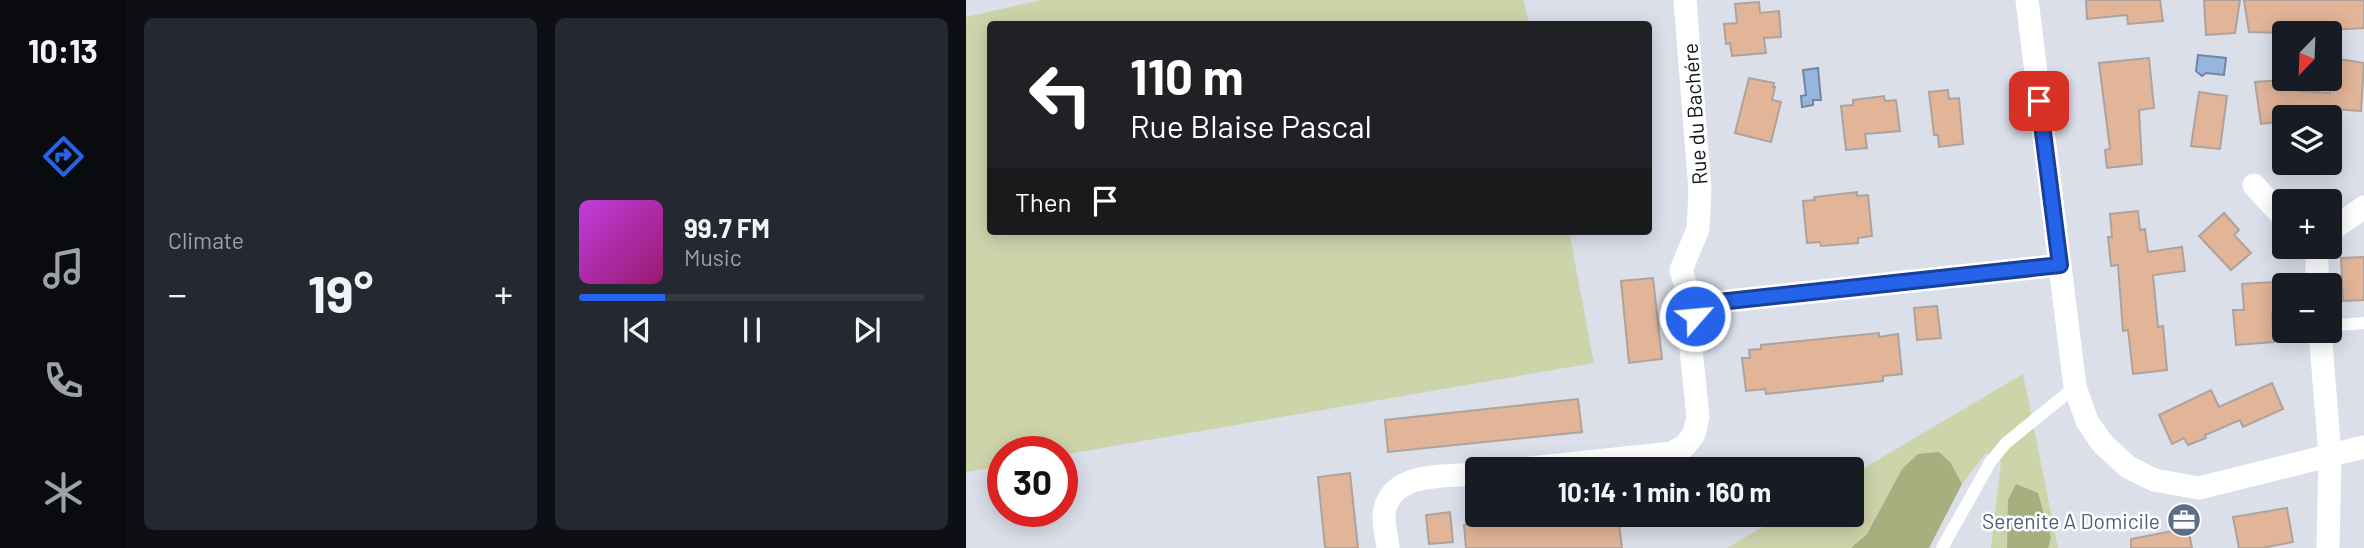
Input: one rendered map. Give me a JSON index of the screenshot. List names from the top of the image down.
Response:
{
  "streets": {
    "street": ["Rue du Bachére"]
  },
  "places": {
    "office": ["Serenite A Domicile"]
  },
  "north": "bottom left",
  "page": {
    "tabs": "10:13",
    "tile": "Climate",
    "map_buttons": ["+", "−"],
    "turn": ["110 m", "Rue Blaise Pascal"],
    "then": "Then",
    "song": ["99.7 FM", "Music"],
    "heat": ["−", "19°", "+"],
    "limit": "30",
    "trip": "10:14 · 1 min · 160 m"
  }
}
